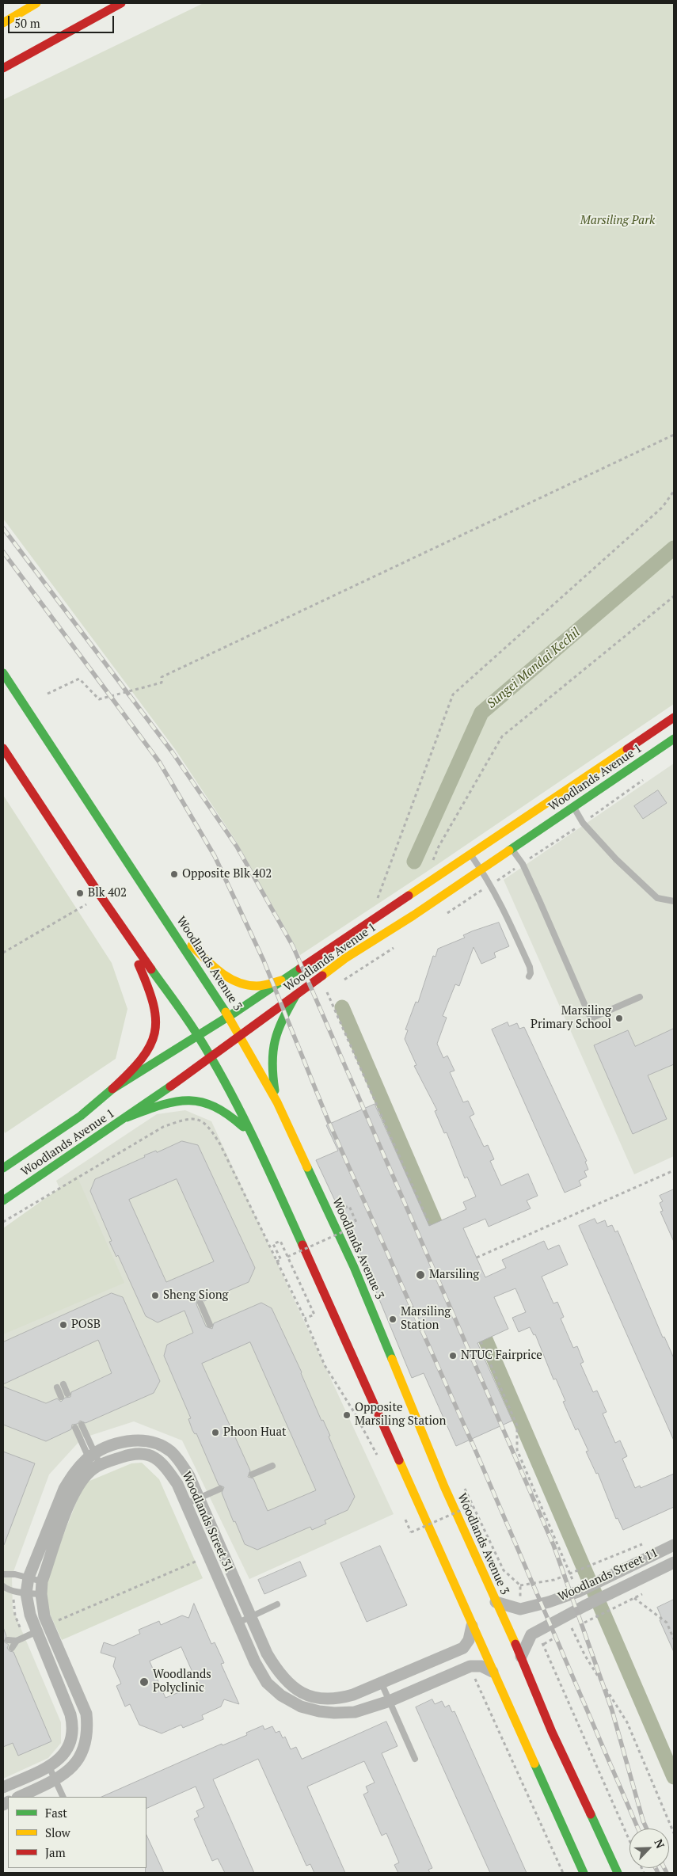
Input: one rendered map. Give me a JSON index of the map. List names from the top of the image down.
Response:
{
  "streets": {
    "main road": ["Woodlands Avenue 1", "Woodlands Avenue 3"],
    "street": ["Woodlands Street 31", "Woodlands Street 11"]
  },
  "crossings": [
    ["Woodlands Avenue 1", "Woodlands Avenue 3"],
    ["Woodlands Avenue 3", "Woodlands Street 11"]
  ],
  "water": ["Sungei Mandai Kechil"],
  "parks": ["Marsiling Park"],
  "places": [
    "Opposite Blk 402",
    "Blk 402",
    "Marsiling Primary School",
    "Marsiling",
    "Sheng Siong",
    "Marsiling Station",
    "POSB",
    "NTUC Fairprice",
    "Opposite Marsiling Station",
    "Phoon Huat",
    "Woodlands Polyclinic"
  ],
  "legend": ["Fast", "Slow", "Jam"],
  "scale_bar": "50 m",
  "north": "top right"
}
